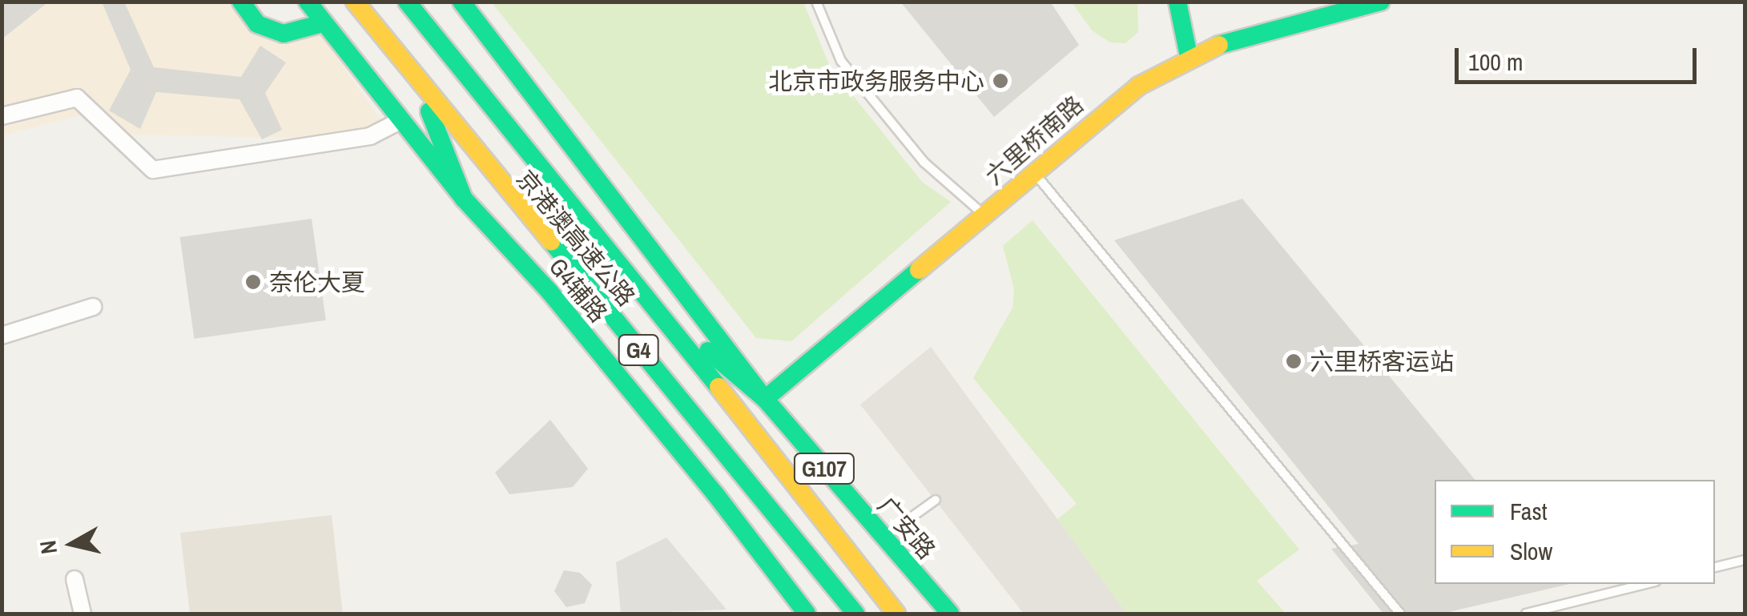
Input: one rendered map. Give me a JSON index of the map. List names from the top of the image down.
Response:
{
  "streets": {
    "main road": [
      "六里桥南路",
      "京港澳高速公路",
      "G4辅路",
      "G4",
      "G107",
      "广安路"
    ]
  },
  "crossings": [
    ["六里桥南路", "G107"],
    ["六里桥南路", "广安路"],
    ["京港澳高速公路", "G4"],
    ["京港澳高速公路", "G107"],
    ["G4", "G107"],
    ["G107", "广安路"]
  ],
  "places": ["北京市政务服务中心", "奈伦大夏", "六里桥客运站"],
  "legend": ["Fast", "Slow"],
  "scale_bar": "100 m",
  "north": "left"
}
